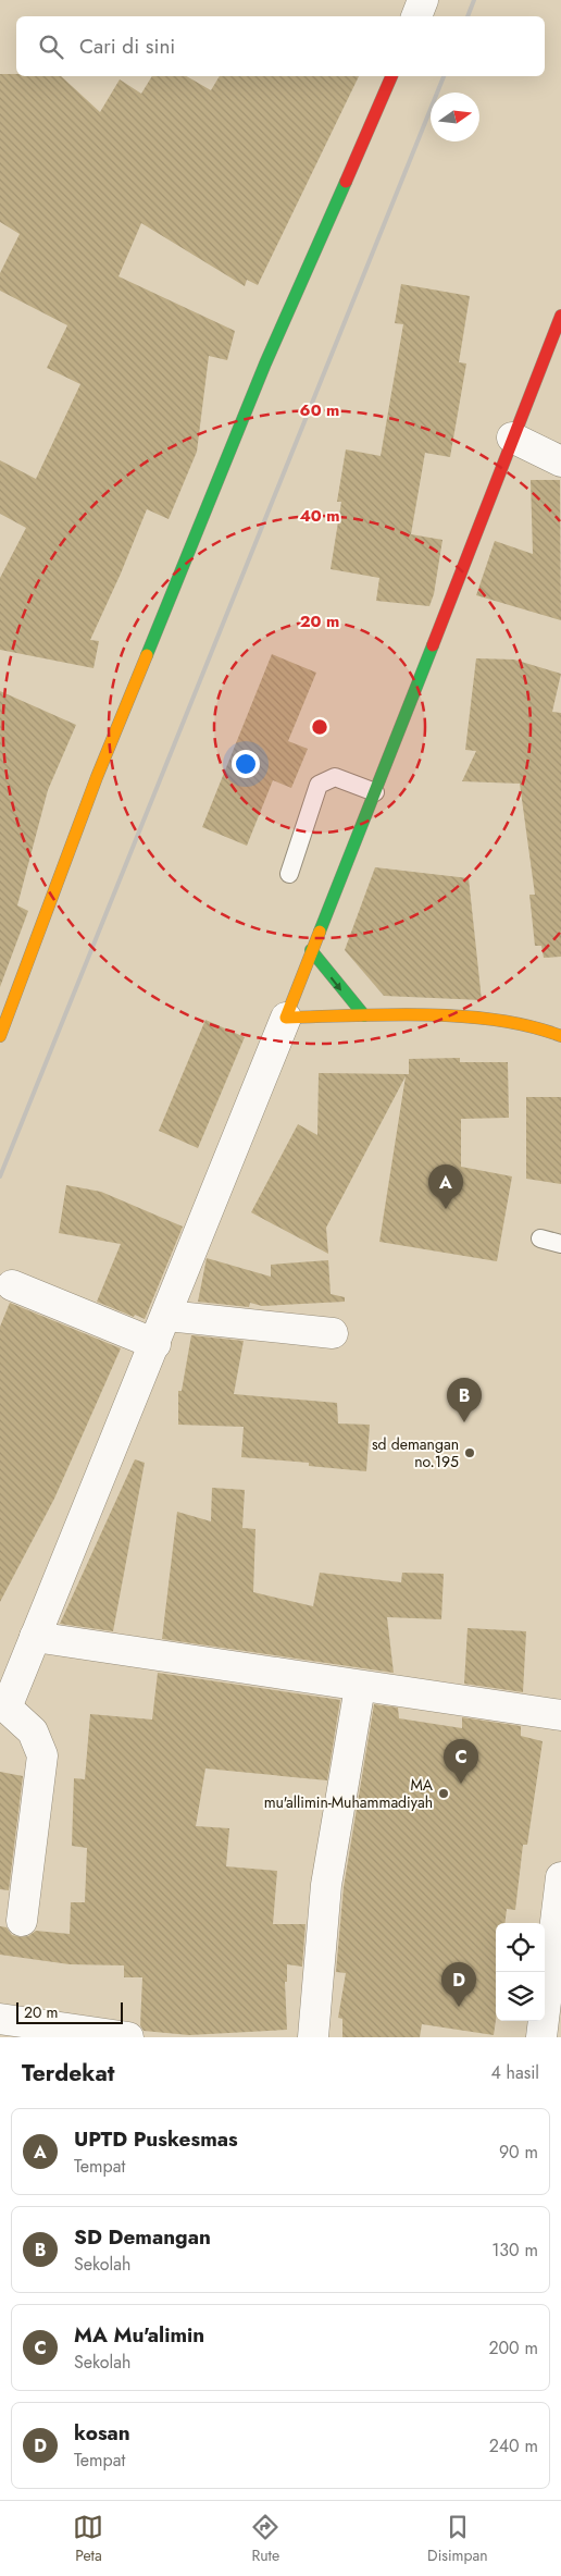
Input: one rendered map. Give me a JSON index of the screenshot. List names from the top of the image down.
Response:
{
  "places": ["sd demangan no.195", "MA mu'allimin-Muhammadiyah"],
  "scale_bar": "20 m",
  "north": "right",
  "page": {
    "search": "Cari di sini",
    "pins": [
      "A",
      "B",
      "C",
      "D"
    ],
    "scale": "20 m",
    "heading": ["Terdekat", "4 hasil"],
    "list": [
      {
        "mark": "A",
        "name": "UPTD Puskesmas",
        "note": "Tempat",
        "value": "90 m"
      },
      {
        "mark": "B",
        "name": "SD Demangan",
        "note": "Sekolah",
        "value": "130 m"
      },
      {
        "mark": "C",
        "name": "MA Mu'alimin",
        "note": "Sekolah",
        "value": "200 m"
      },
      {
        "mark": "D",
        "name": "kosan",
        "note": "Tempat",
        "value": "240 m"
      }
    ],
    "nav": ["Peta", "Rute", "Disimpan"]
  },
  "rings": ["60 m", "40 m", "20 m"]
}
